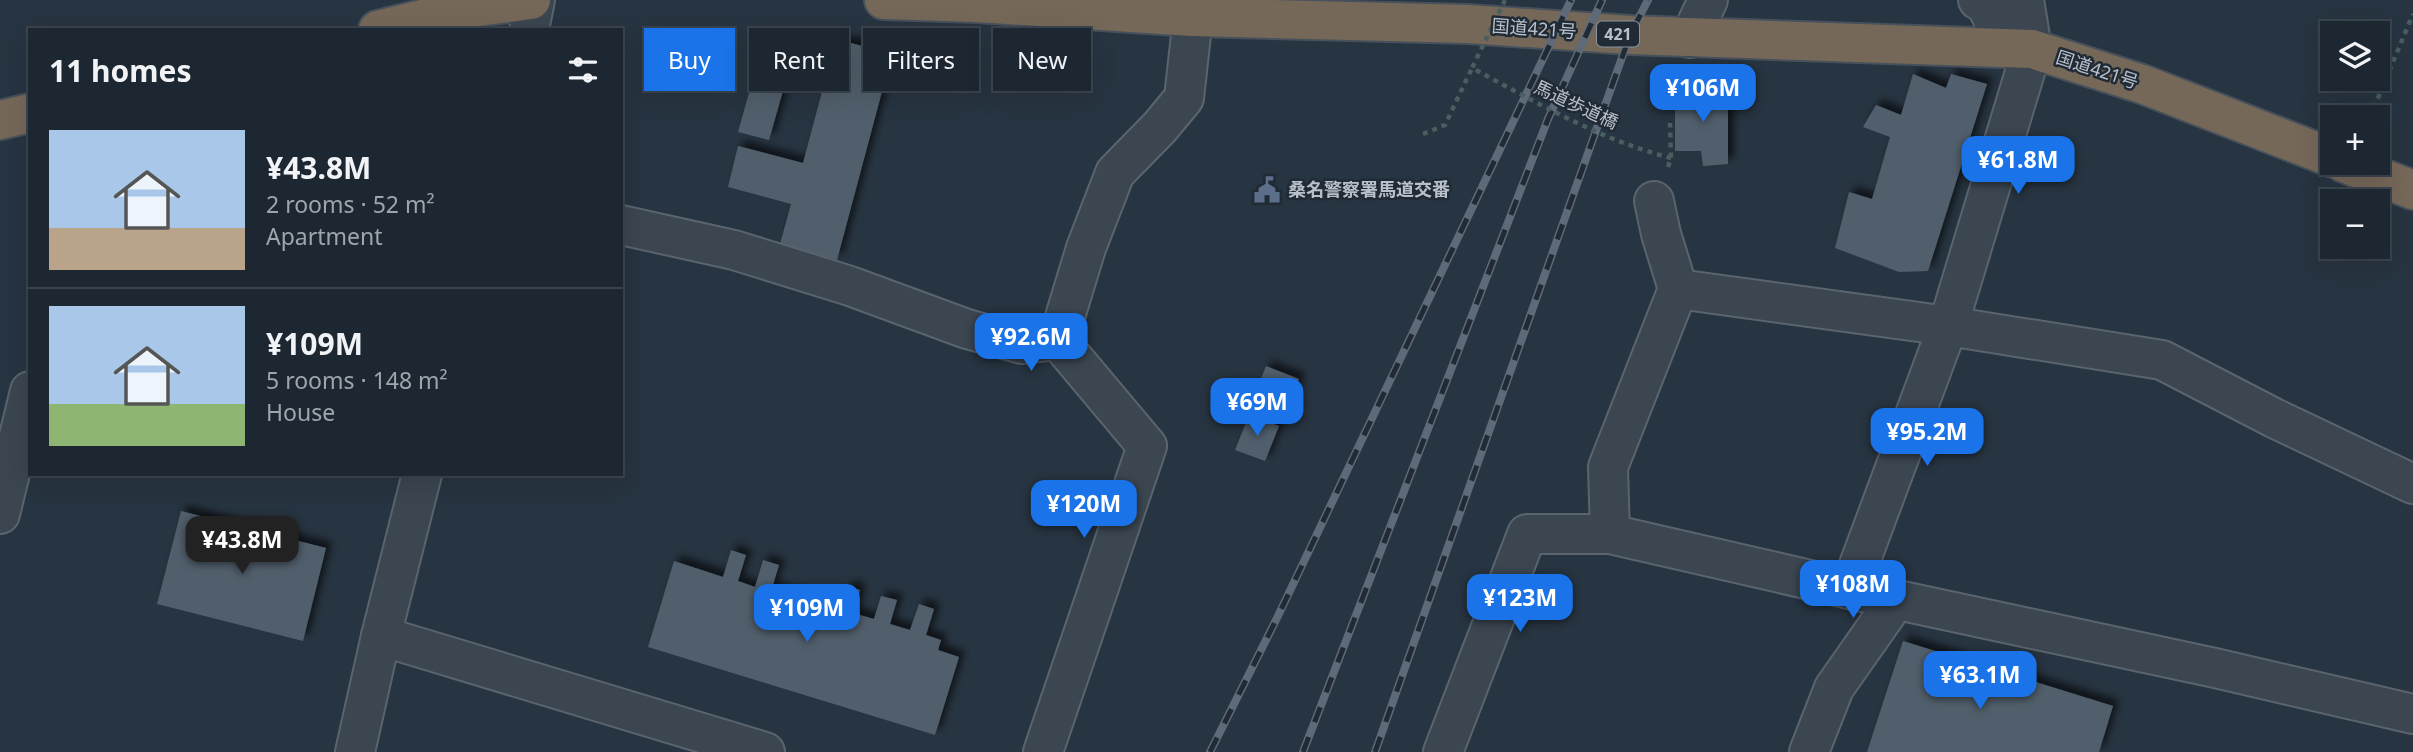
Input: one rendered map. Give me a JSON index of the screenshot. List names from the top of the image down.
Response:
{
  "streets": {
    "highway": ["国道421号", "421"],
    "path": ["馬道歩道橋"]
  },
  "places": {
    "public building": ["桑名警察署馬道交番"]
  },
  "page": {
    "map_buttons": ["+", "−"],
    "chip": [
      "Buy",
      "Rent",
      "Filters",
      "New"
    ],
    "heading": "11 homes",
    "price": [
      "¥106M",
      "¥61.8M",
      "¥92.6M",
      "¥69M",
      "¥95.2M",
      "¥120M",
      "¥43.8M",
      "¥108M",
      "¥123M",
      "¥109M",
      "¥63.1M"
    ],
    "list": [
      {
        "name": "¥43.8M",
        "note": "2 rooms · 52 m² · Apartment"
      },
      {
        "name": "¥109M",
        "note": "5 rooms · 148 m² · House"
      }
    ]
  }
}
